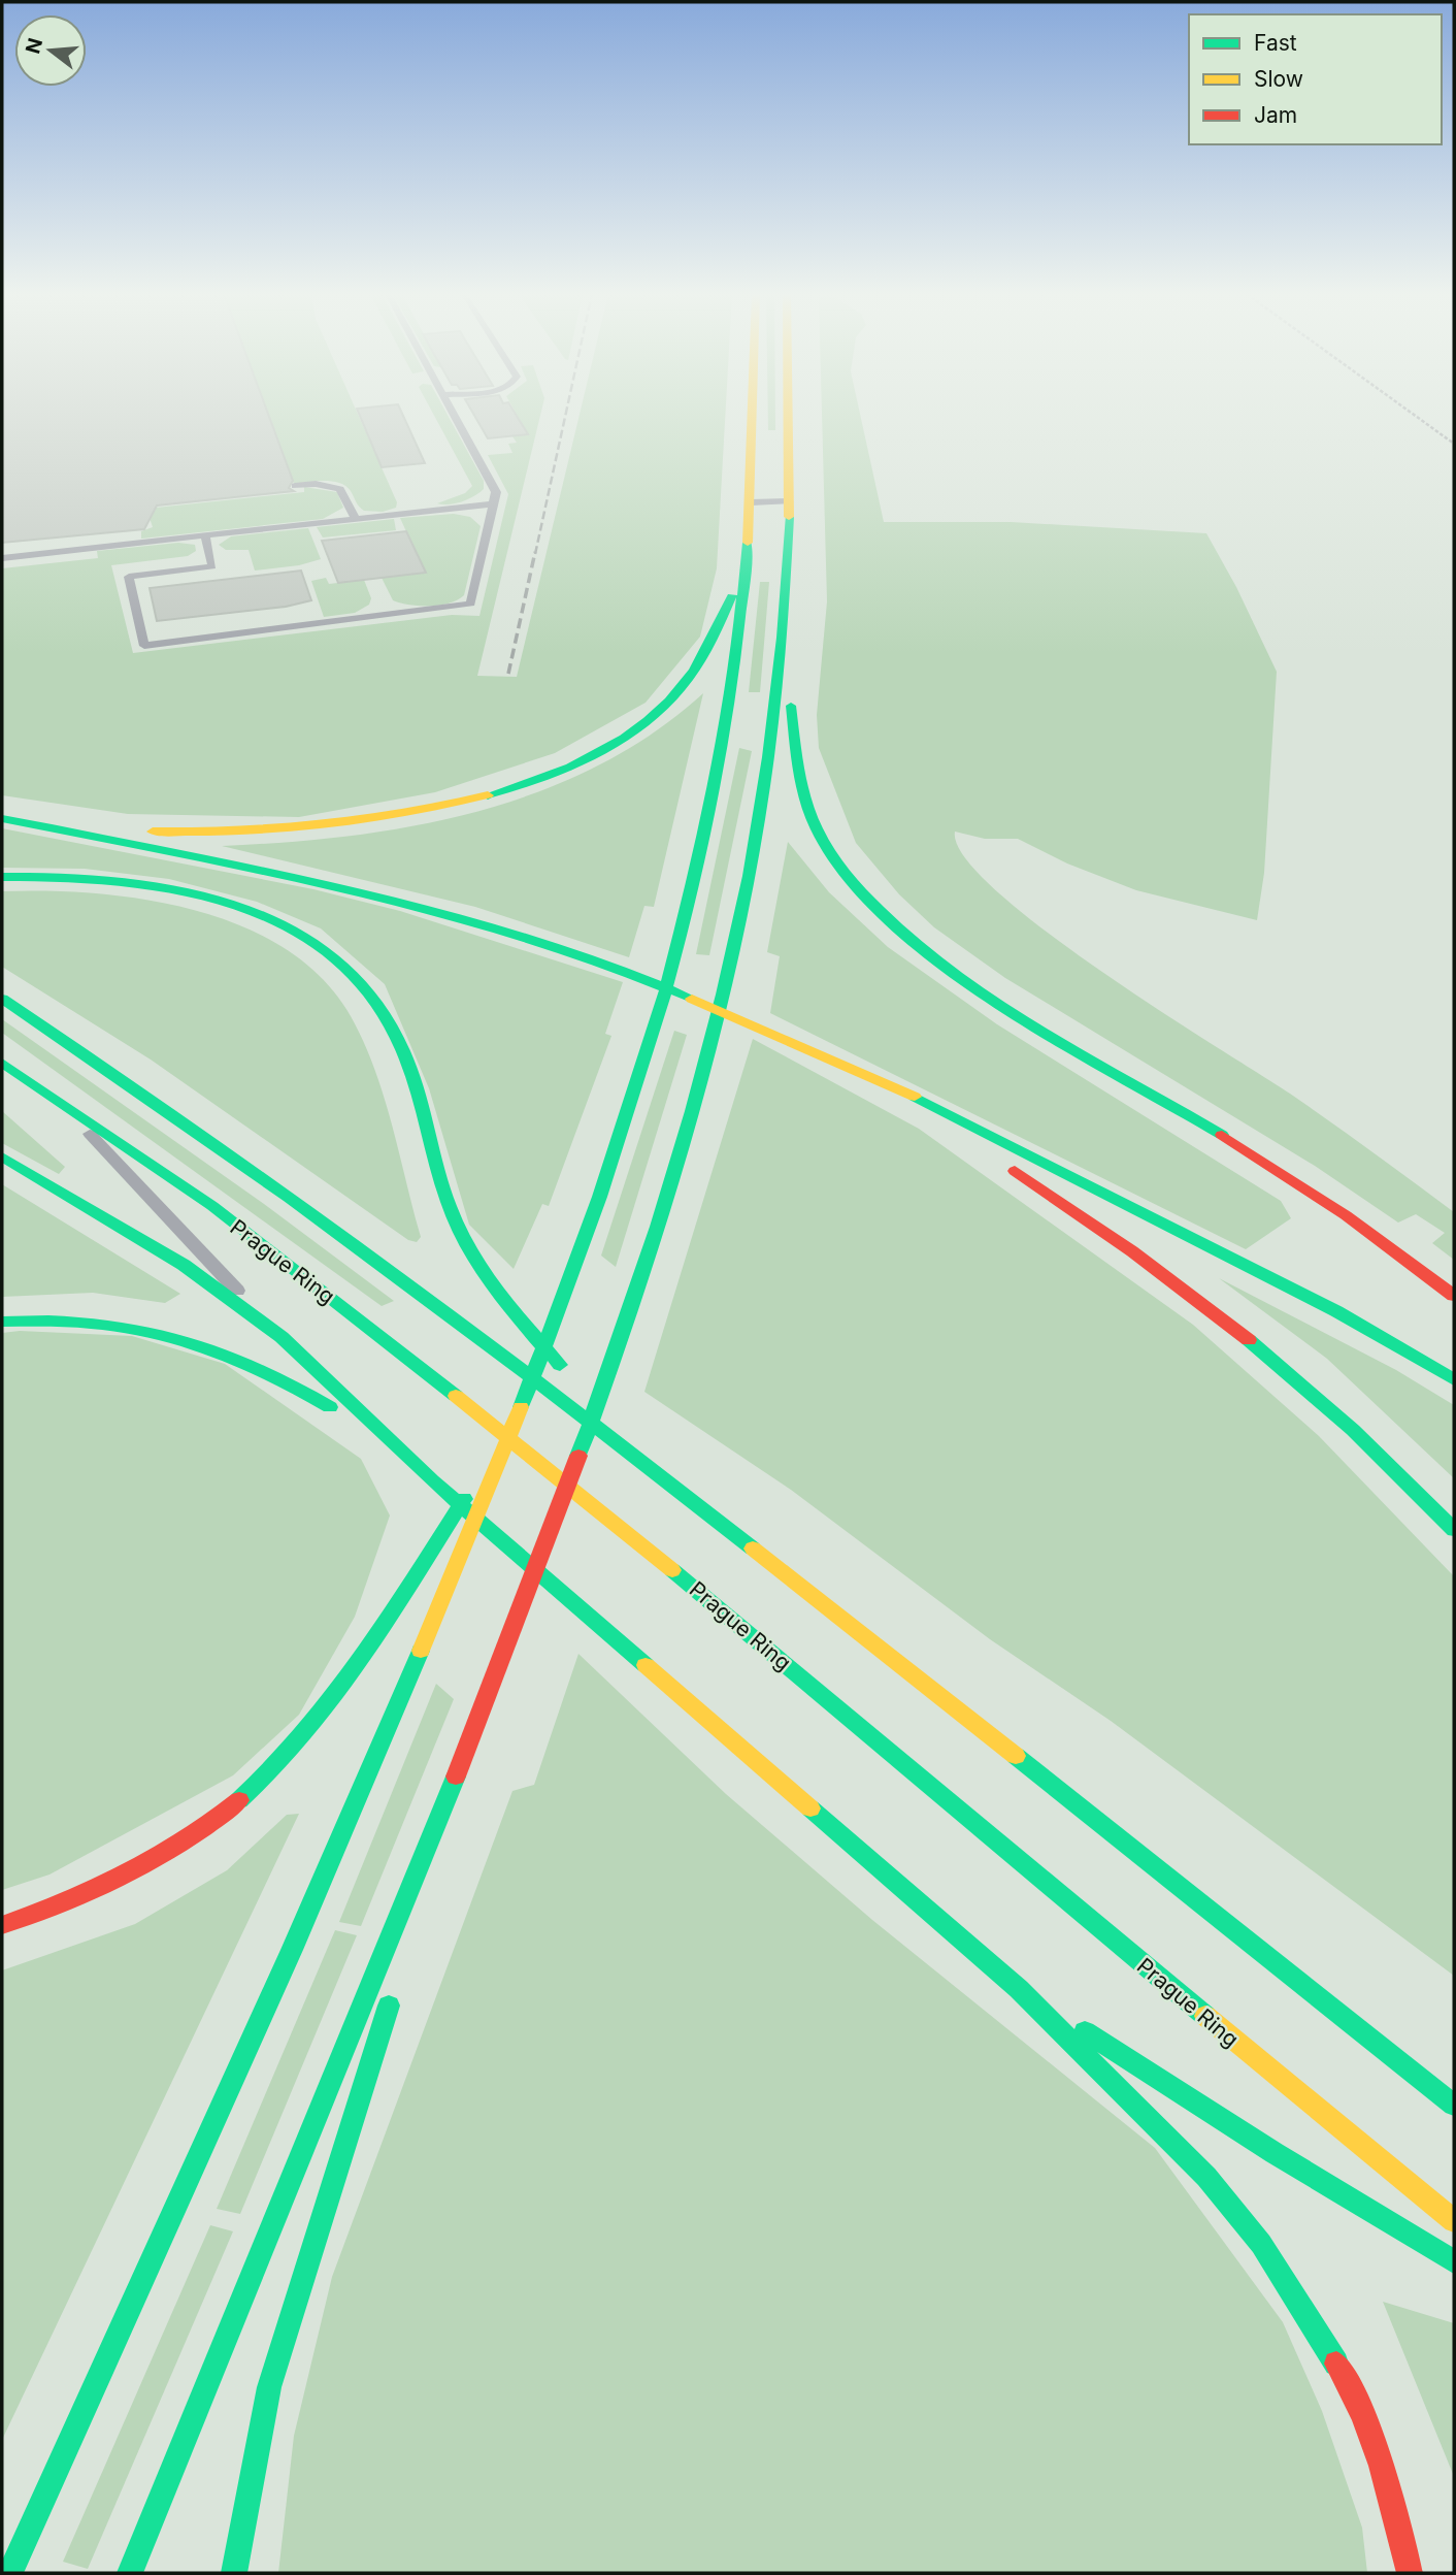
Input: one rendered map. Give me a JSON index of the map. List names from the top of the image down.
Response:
{
  "streets": {
    "highway": ["Prague Ring"]
  },
  "legend": ["Fast", "Slow", "Jam"],
  "north": "left"
}
